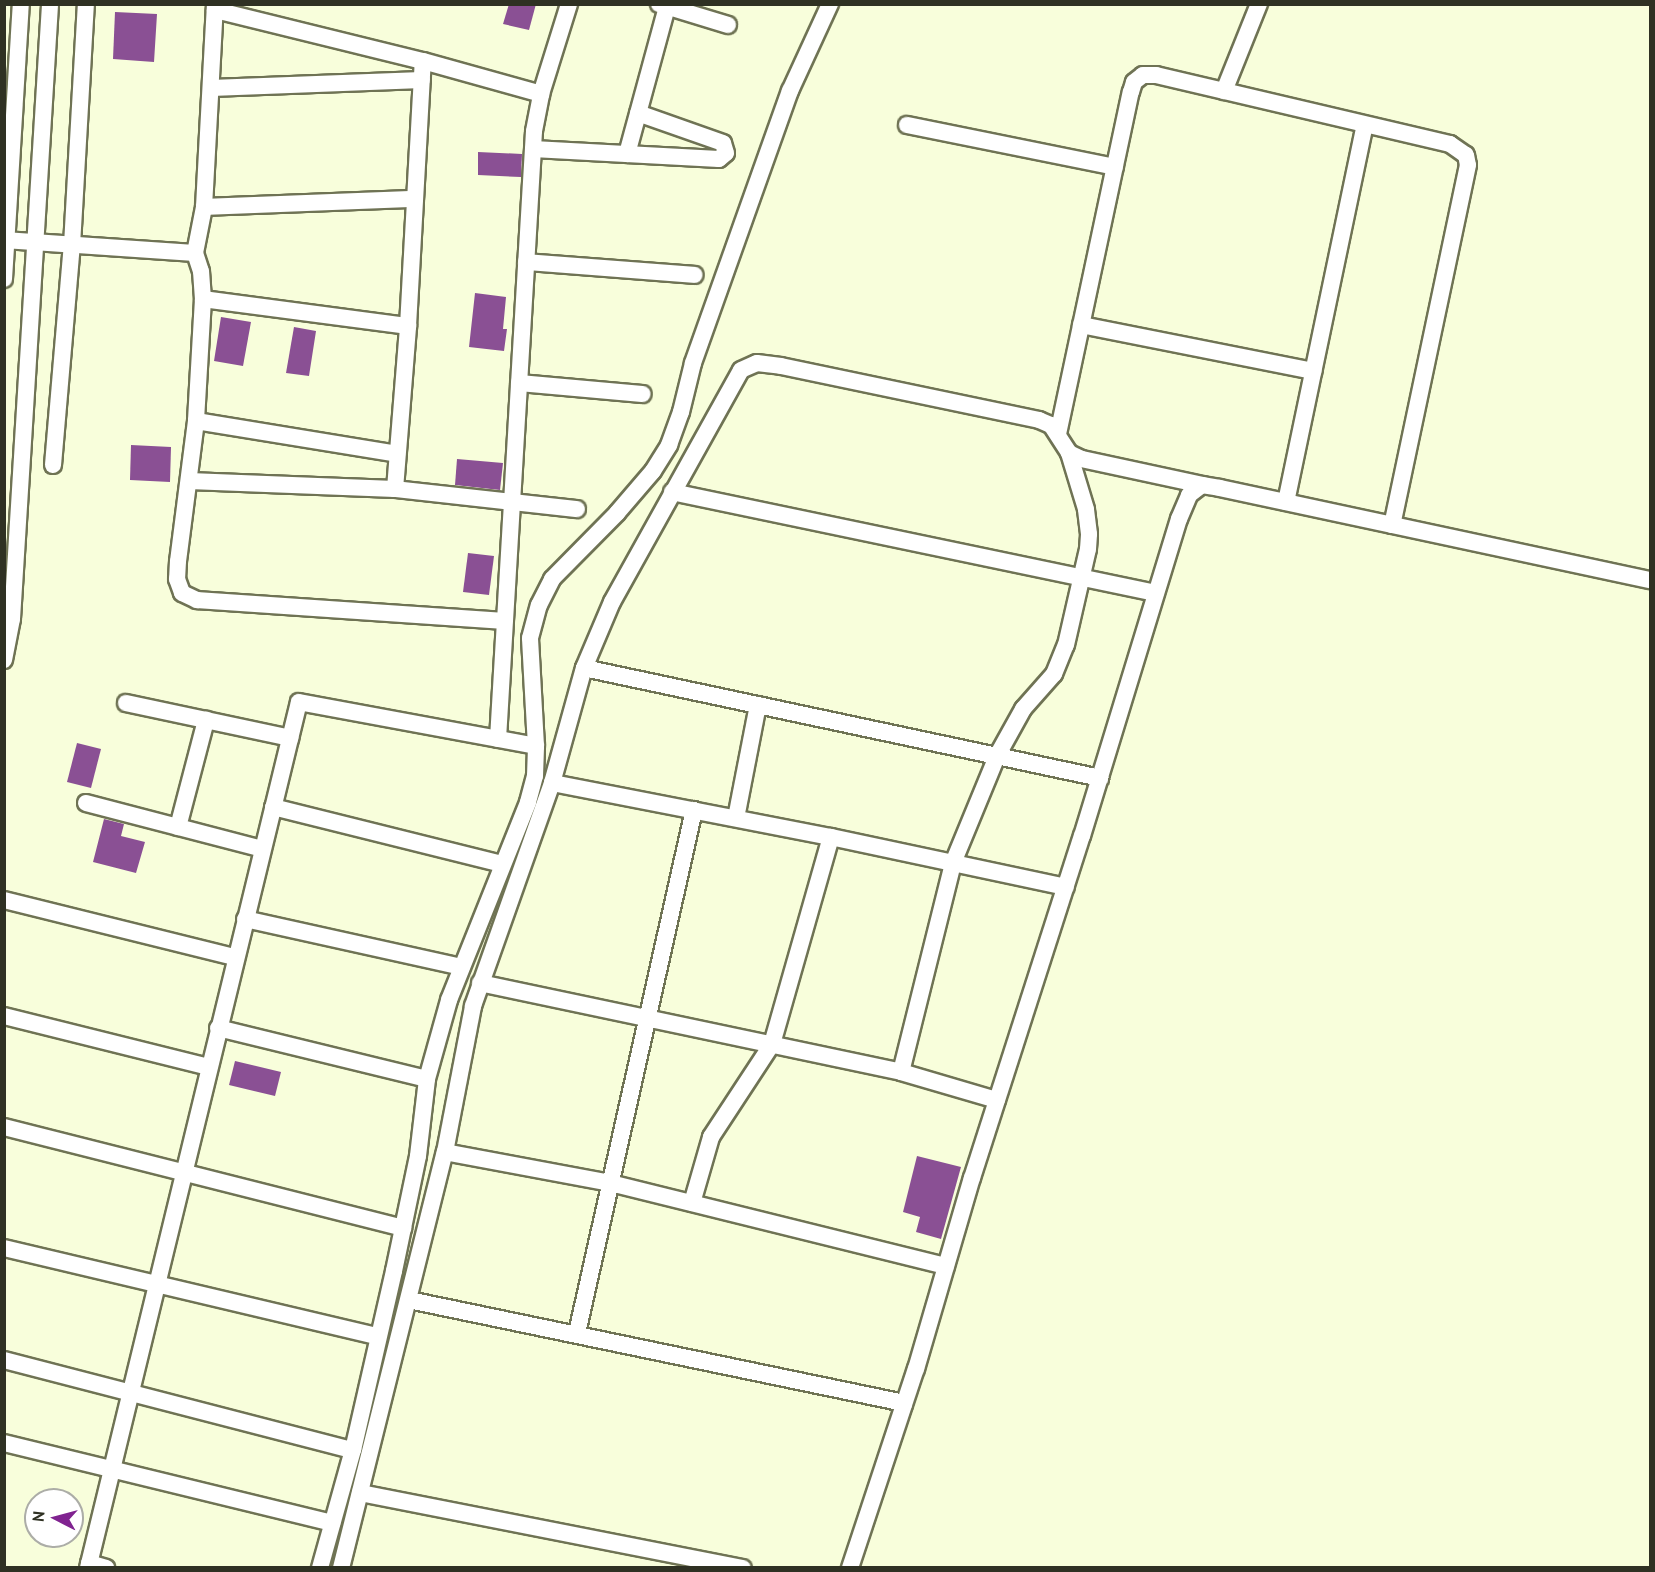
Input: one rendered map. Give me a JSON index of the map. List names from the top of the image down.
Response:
{
  "north": "left"
}
